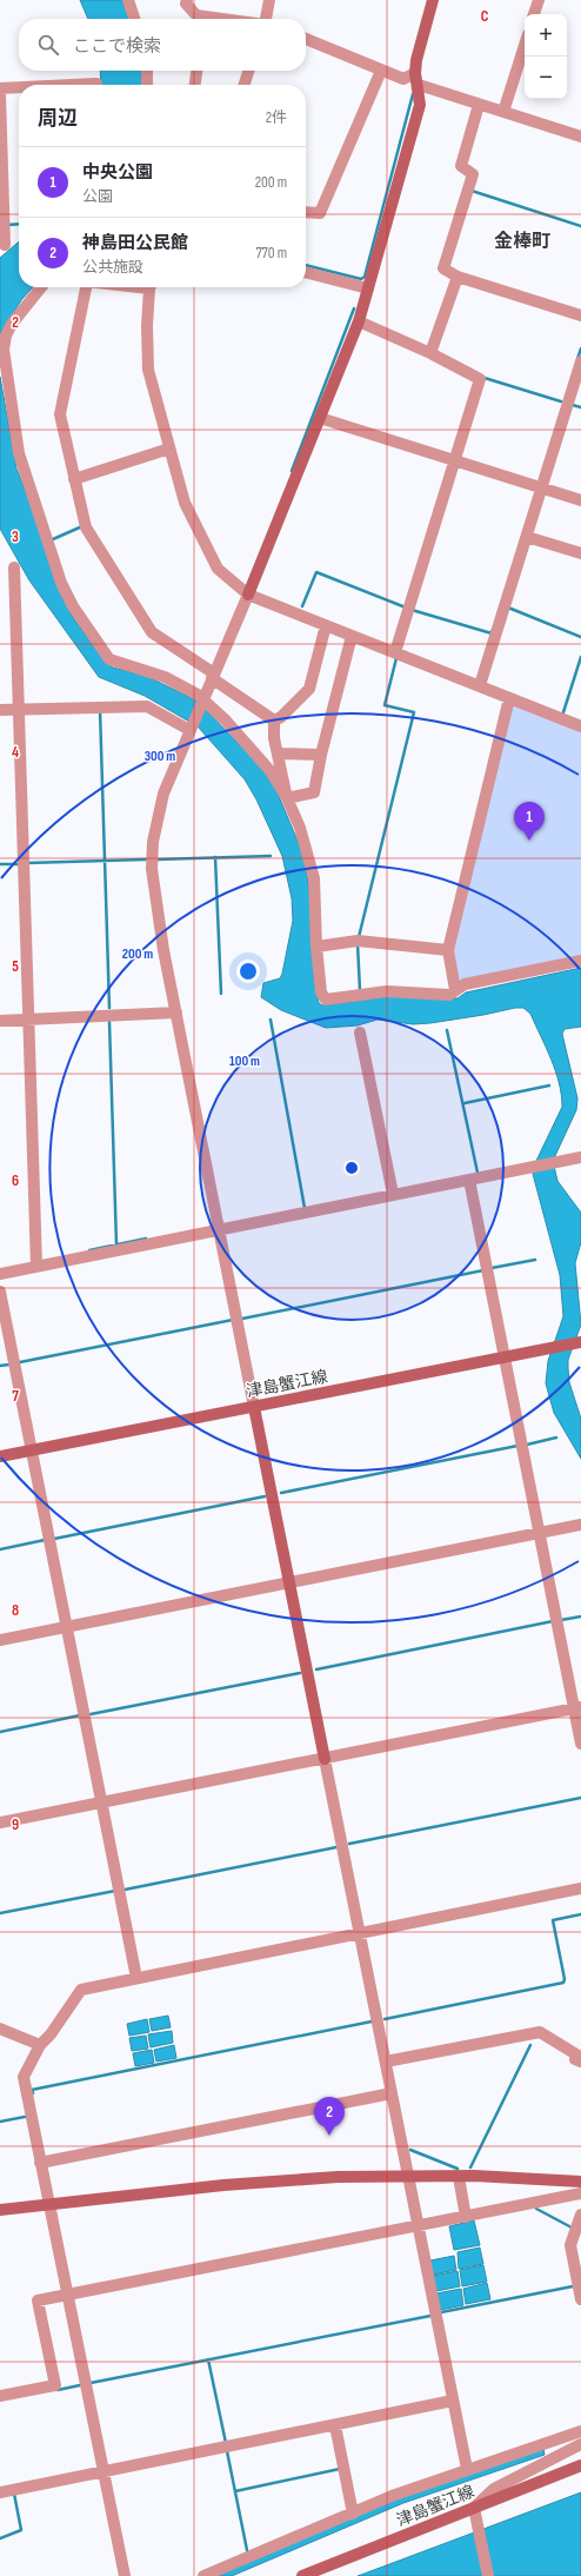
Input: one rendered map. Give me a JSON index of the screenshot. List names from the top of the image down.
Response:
{
  "streets": {
    "street": ["津島蟹江線"]
  },
  "districts": ["金棒町"],
  "page": {
    "map_buttons": ["+", "−"],
    "search": "ここで検索",
    "heading": ["周辺", "2件"],
    "list": [
      {
        "mark": "1",
        "name": "中央公園",
        "note": "公園",
        "value": "200 m"
      },
      {
        "mark": "2",
        "name": "神島田公民館",
        "note": "公共施設",
        "value": "770 m"
      }
    ],
    "pins": ["1", "2"]
  },
  "grid": {
    "columns": ["C"],
    "rows": [
      "2",
      "3",
      "4",
      "5",
      "6",
      "7",
      "8",
      "9"
    ]
  },
  "rings": ["300 m", "200 m", "100 m"]
}
